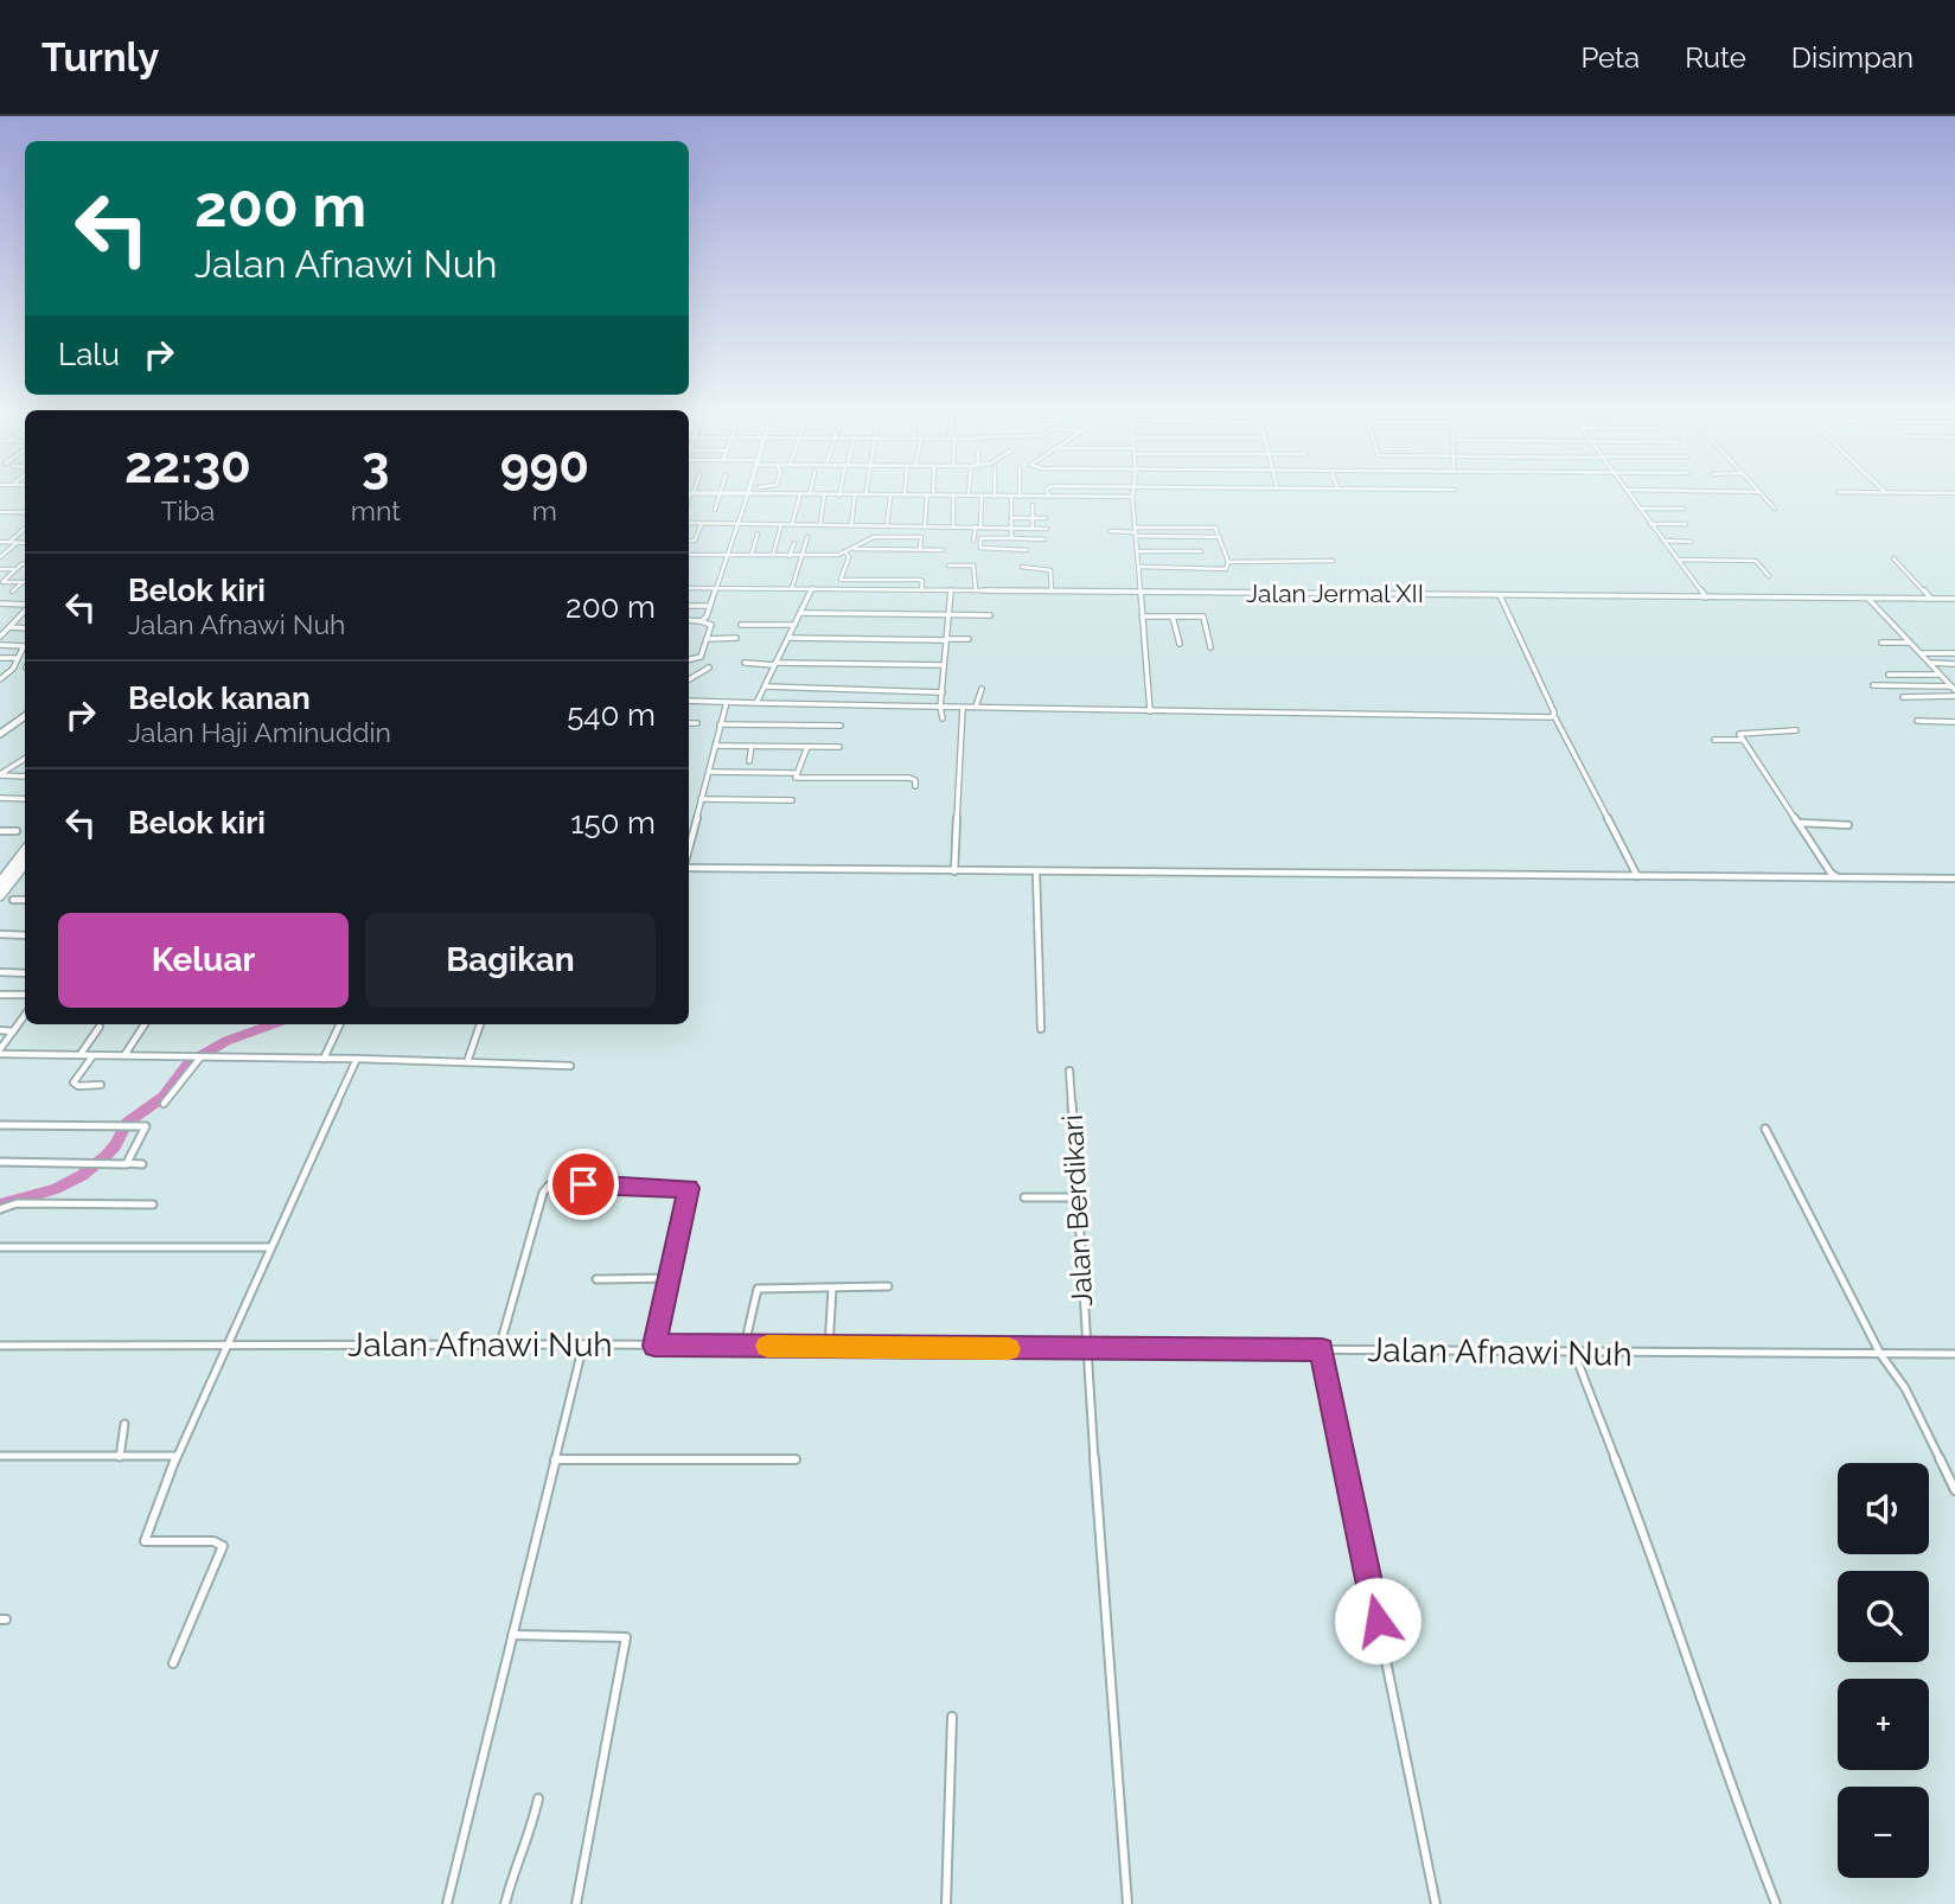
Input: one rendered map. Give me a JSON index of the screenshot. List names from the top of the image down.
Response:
{
  "streets": {
    "street": ["Jalan Jermal XII", "Jalan Berdikari", "Jalan Afnawi Nuh"]
  },
  "crossings": [
    ["Jalan Berdikari", "Jalan Afnawi Nuh"]
  ],
  "page": {
    "header": "Turnly",
    "nav": ["Peta", "Rute", "Disimpan"],
    "turn": ["200 m", "Jalan Afnawi Nuh"],
    "then": "Lalu",
    "eta": [
      "22:30",
      "Tiba",
      "3",
      "mnt",
      "990",
      "m"
    ],
    "list": [
      {
        "name": "Belok kiri",
        "note": "Jalan Afnawi Nuh",
        "value": "200 m"
      },
      {
        "name": "Belok kanan",
        "note": "Jalan Haji Aminuddin",
        "value": "540 m"
      },
      {
        "name": "Belok kiri",
        "value": "150 m"
      }
    ],
    "buttons": ["Keluar", "Bagikan"],
    "map_buttons": ["+", "−"]
  }
}
